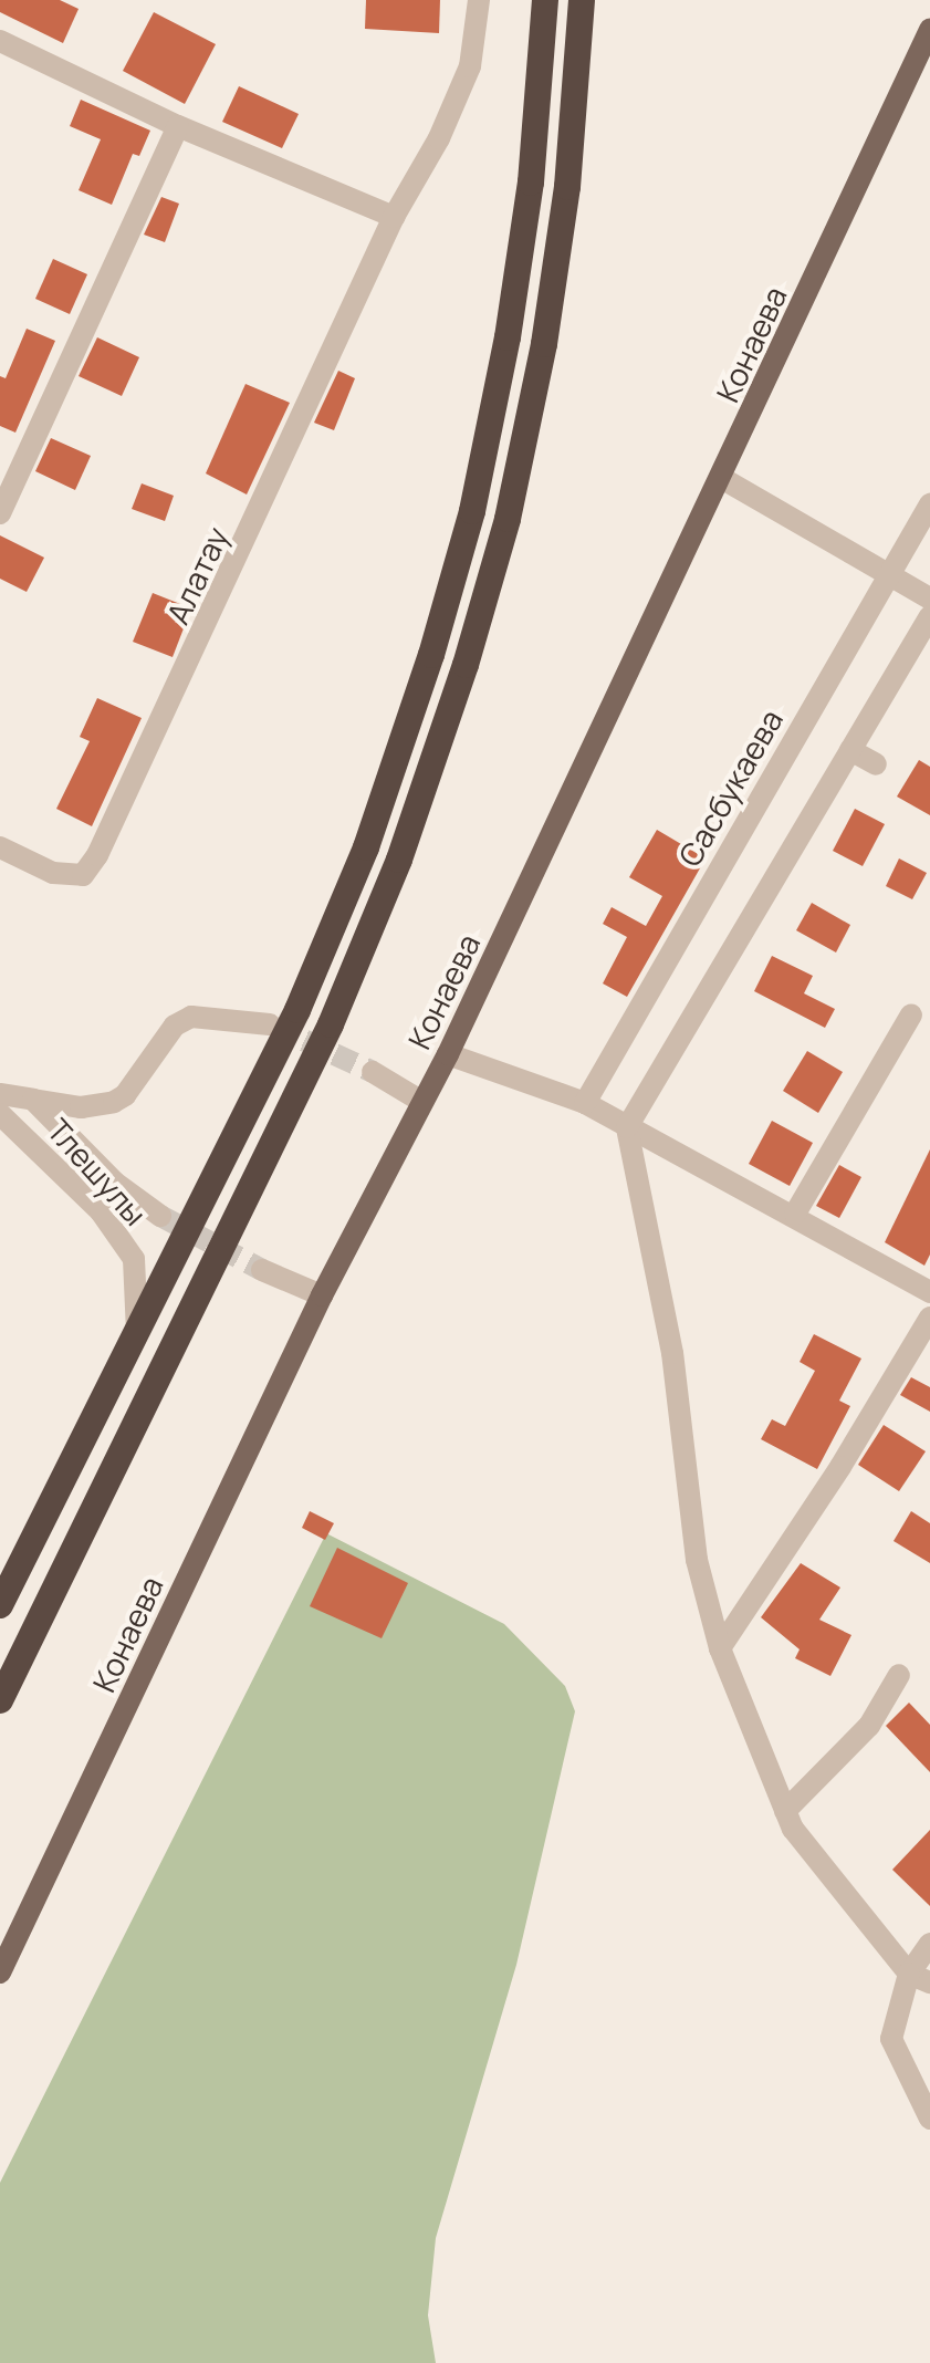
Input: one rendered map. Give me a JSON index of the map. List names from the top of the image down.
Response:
{
  "streets": {
    "main road": ["Конаева"],
    "street": ["Алатау", "Сасбукаева", "Тлешулы"]
  }
}
